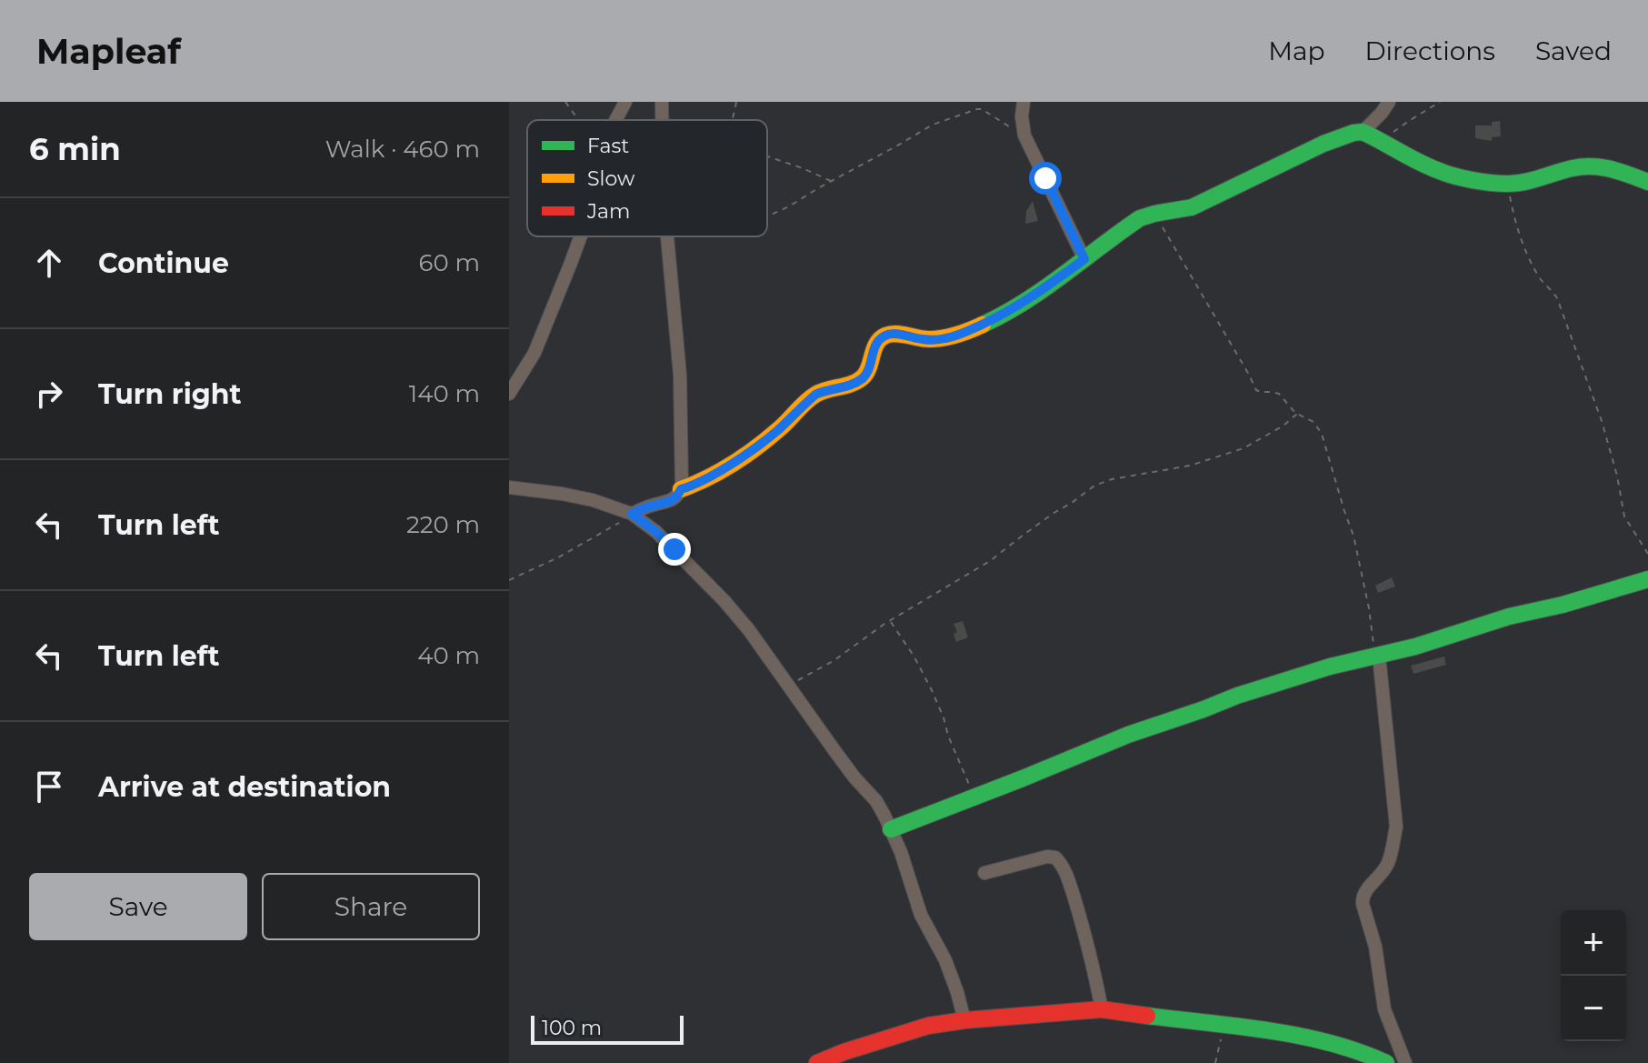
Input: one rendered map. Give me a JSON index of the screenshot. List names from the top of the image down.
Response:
{
  "legend": ["Fast", "Slow", "Jam"],
  "scale_bar": "100 m",
  "page": {
    "header": "Mapleaf",
    "nav": ["Map", "Directions", "Saved"],
    "heading": ["6 min", "Walk · 460 m"],
    "list": [
      ["Continue", "60 m"],
      ["Turn right", "140 m"],
      ["Turn left", "220 m"],
      ["Turn left", "40 m"],
      "Arrive at destination"
    ],
    "buttons": ["Save", "Share"],
    "map_buttons": ["+", "−"],
    "scale": "100 m"
  }
}
